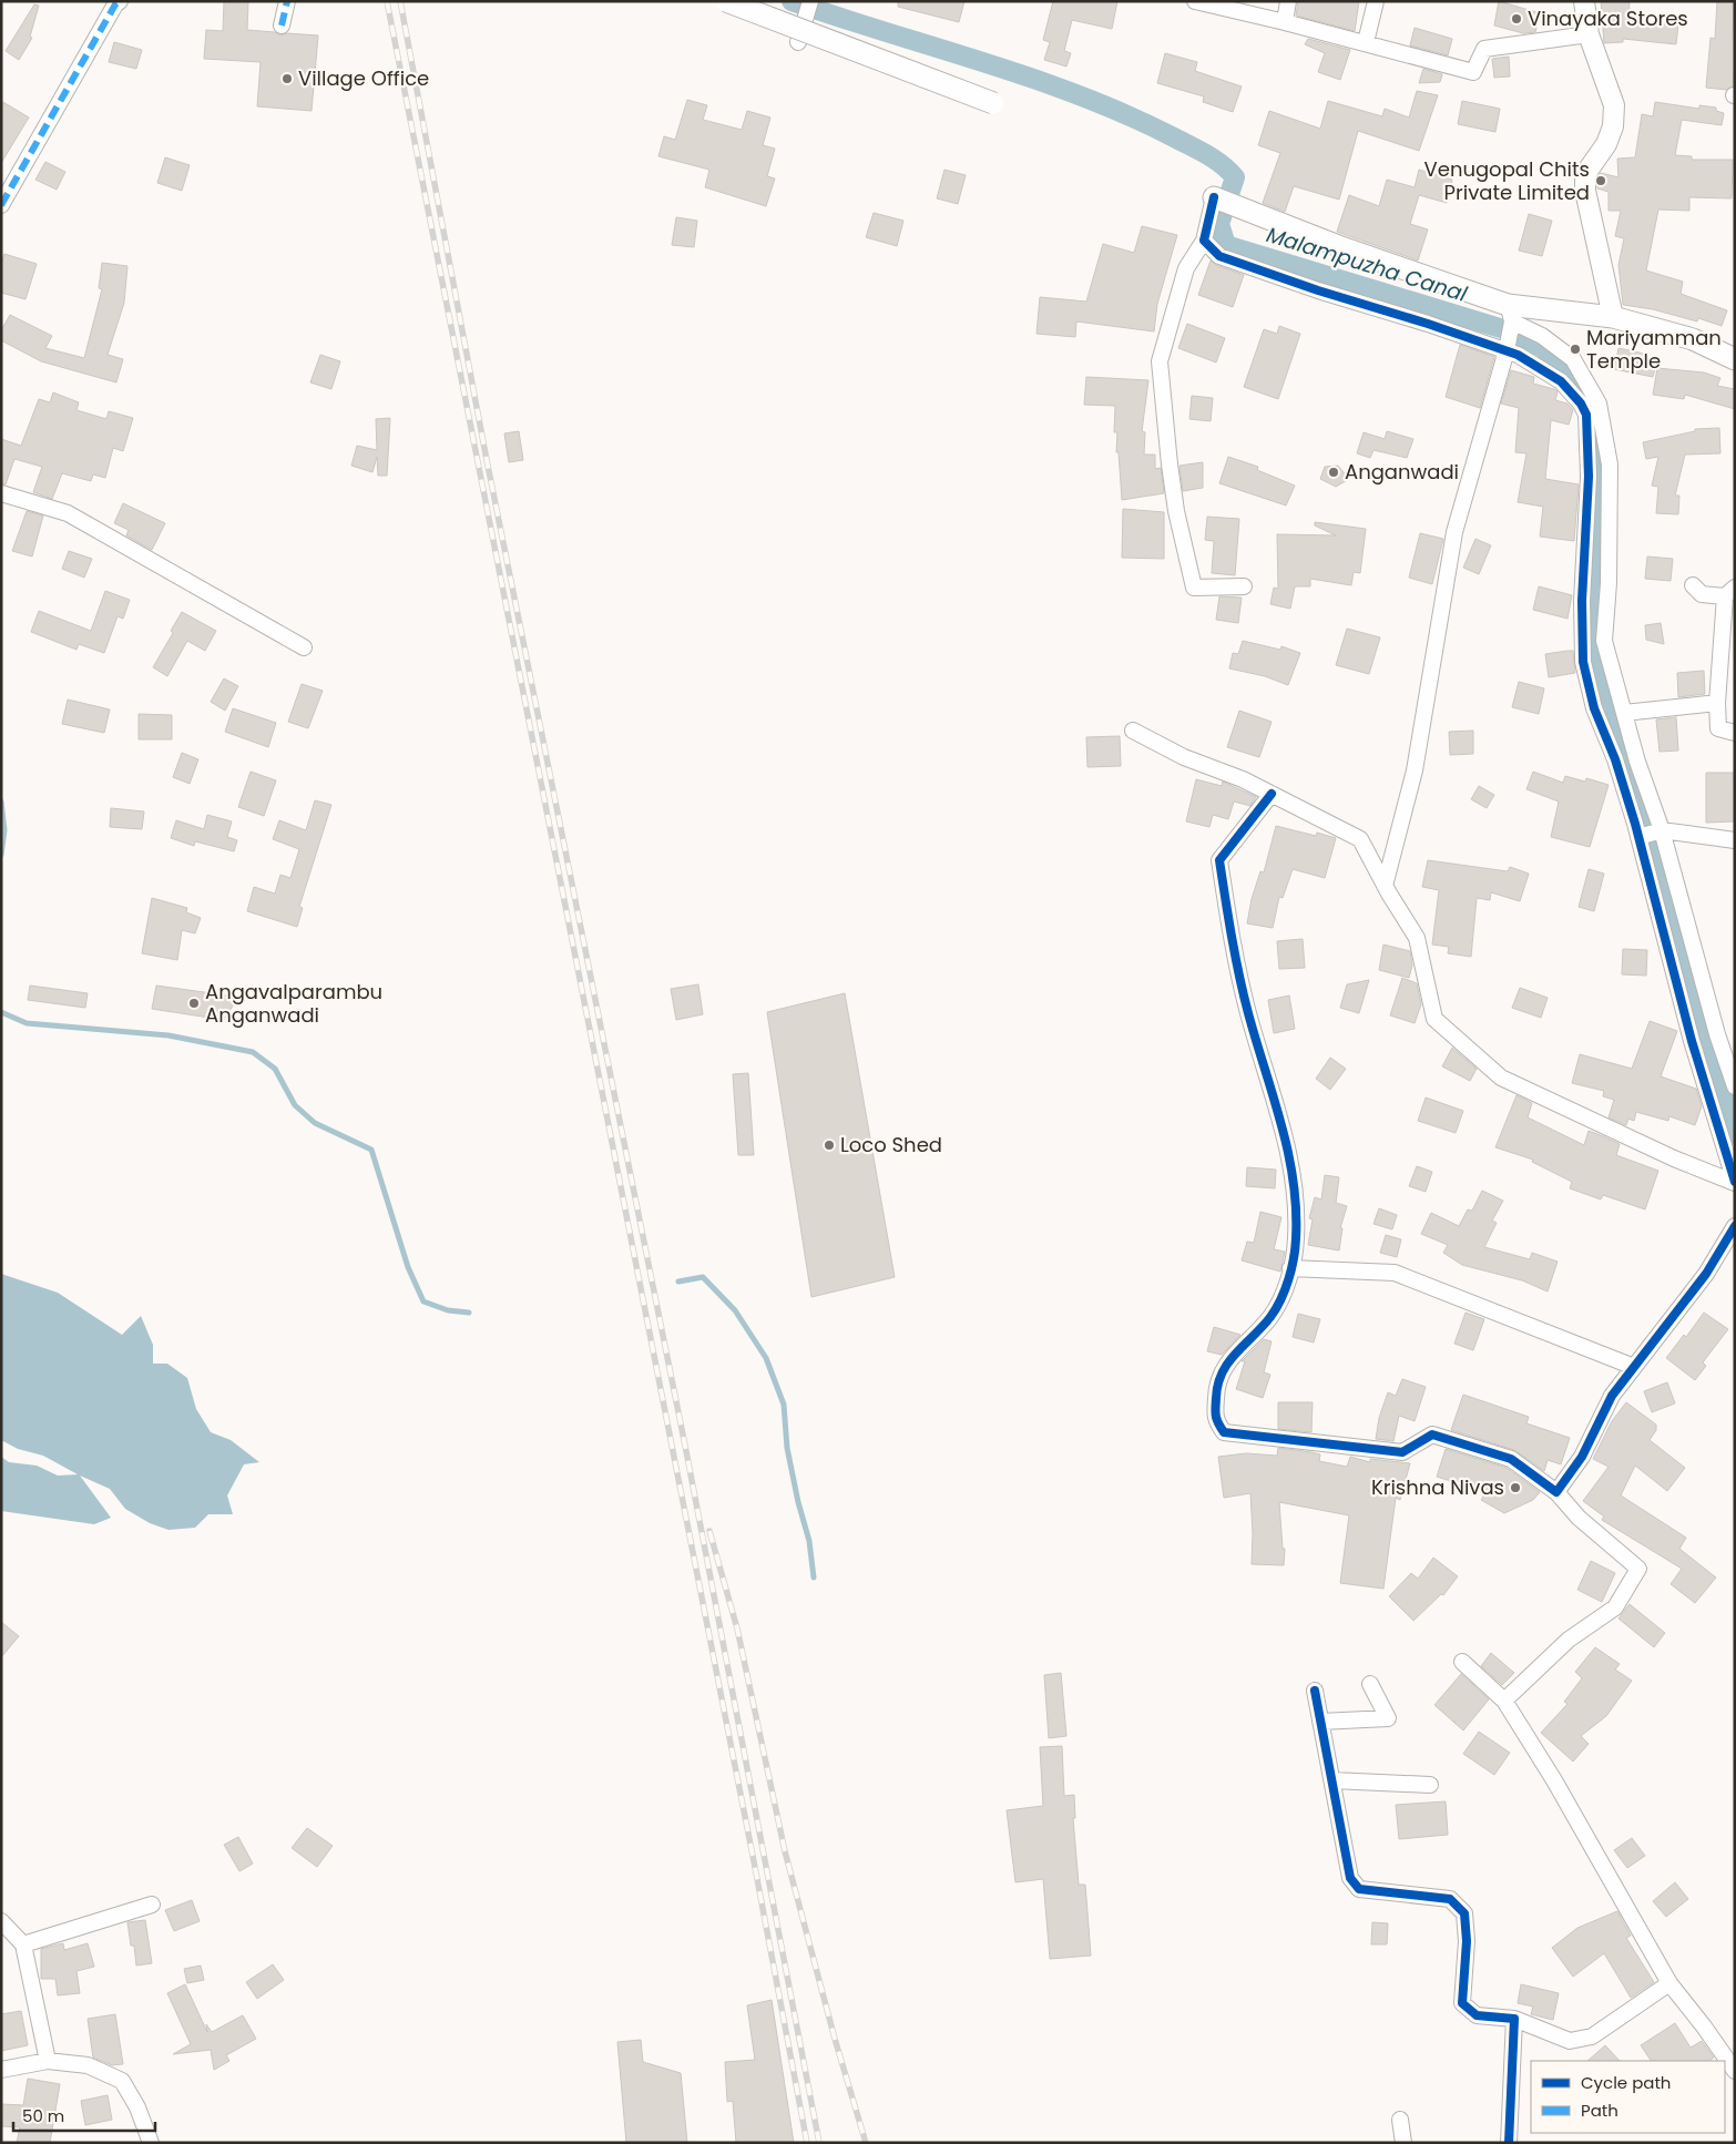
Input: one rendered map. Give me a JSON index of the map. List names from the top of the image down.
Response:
{
  "water": ["Malampuzha Canal"],
  "places": [
    "Vinayaka Stores",
    "Village Office",
    "Venugopal Chits Private Limited",
    "Mariyamman Temple",
    "Anganwadi",
    "Angavalparambu Anganwadi",
    "Loco Shed",
    "Krishna Nivas"
  ],
  "legend": ["Cycle path", "Path"],
  "scale_bar": "50 m"
}
